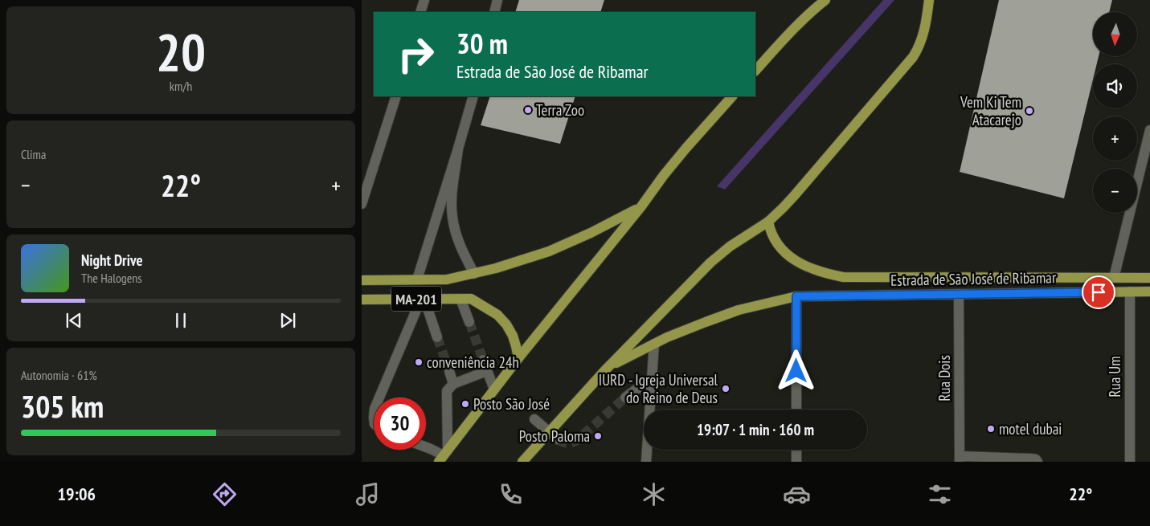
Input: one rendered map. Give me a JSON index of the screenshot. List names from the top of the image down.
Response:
{
  "streets": {
    "main road": ["Estrada de São José de Ribamar", "MA-201"],
    "street": ["Rua Um", "Rua Dois"]
  },
  "crossings": [
    ["Estrada de São José de Ribamar", "Rua Um"],
    ["Estrada de São José de Ribamar", "Rua Dois"]
  ],
  "places": [
    "Terra Zoo",
    "Vem Ki Tem Atacarejo",
    "conveniência 24h",
    "IURD - Igreja Universal do Reino de Deus",
    "Posto São José",
    "motel dubai",
    "Posto Paloma"
  ],
  "north": "bottom",
  "page": {
    "tile": [
      ["20", "km/h"],
      "Clima",
      ["Autonomia · 61%", "305 km"]
    ],
    "map_buttons": ["+", "−"],
    "turn": ["30 m", "Estrada de São José de Ribamar"],
    "heat": ["−", "22°", "+"],
    "song": ["Night Drive", "The Halogens"],
    "limit": "30",
    "trip": "19:07 · 1 min · 160 m",
    "tabs": ["19:06", "22°"]
  }
}
